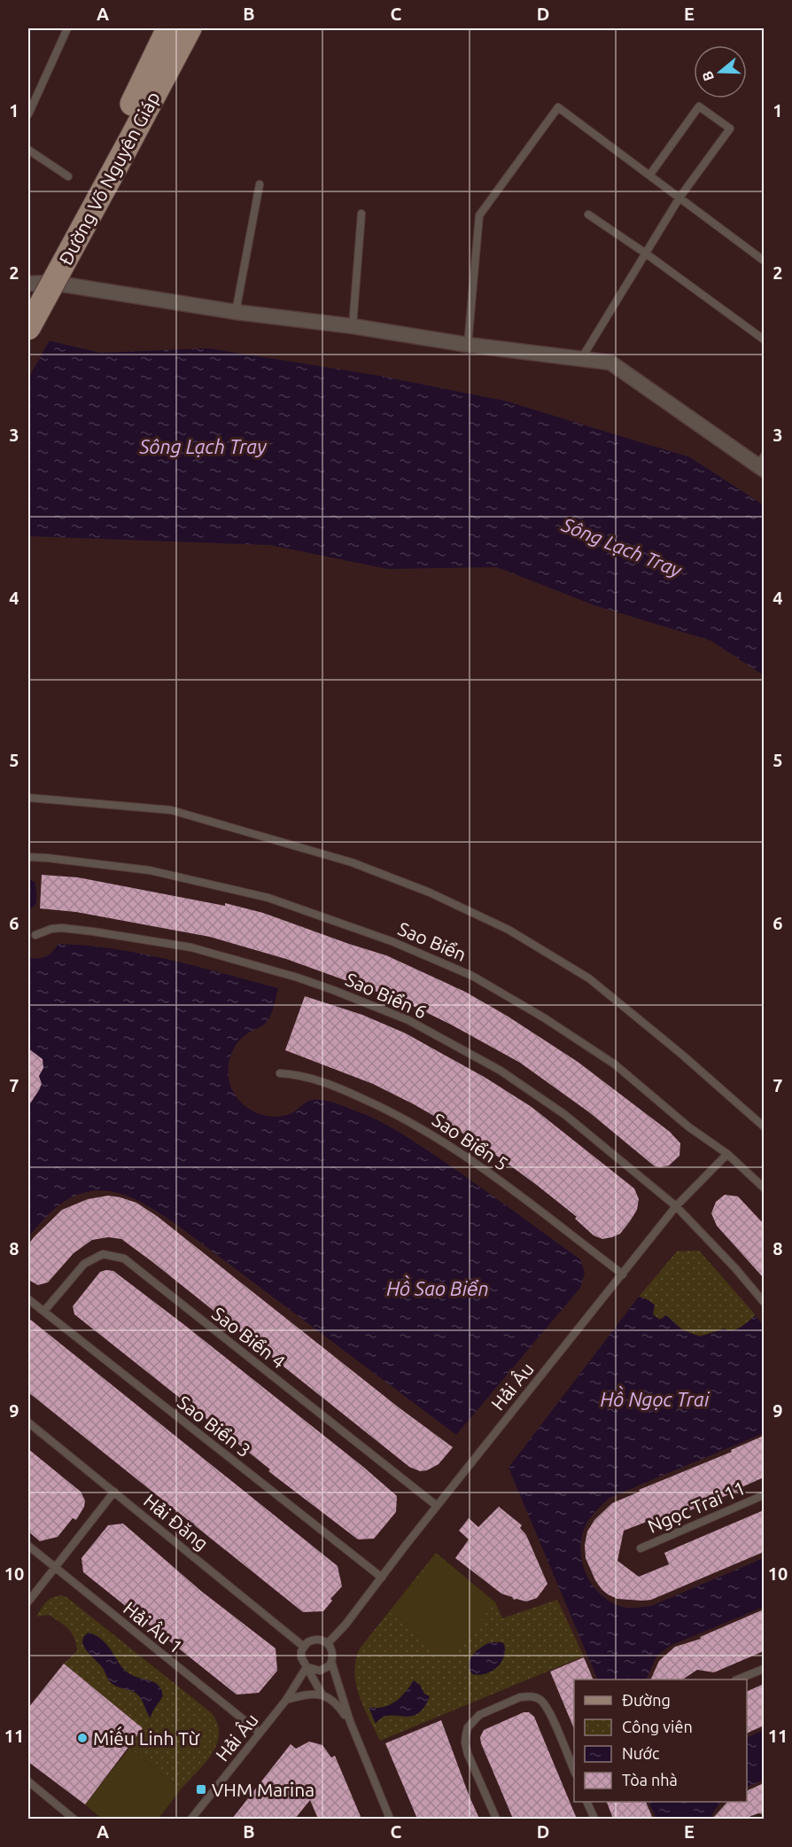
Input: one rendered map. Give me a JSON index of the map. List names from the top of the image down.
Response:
{
  "streets": {
    "main road": ["Đường Võ Nguyên Giáp"],
    "lane": [
      "Sao Biển",
      "Sao Biển 6",
      "Sao Biển 5",
      "Sao Biển 4",
      "Hải Âu",
      "Sao Biển 3",
      "Ngọc Trai 11",
      "Hải Đăng",
      "Hải Âu 1"
    ]
  },
  "crossings": [
    ["Sao Biển", "Hải Âu"],
    ["Sao Biển 6", "Hải Âu"],
    ["Sao Biển 5", "Hải Âu"],
    ["Sao Biển 4", "Hải Âu"],
    ["Sao Biển 4", "Sao Biển 3"],
    ["Hải Âu", "Sao Biển 3"],
    ["Hải Âu", "Hải Đăng"],
    ["Hải Âu", "Hải Âu 1"]
  ],
  "water": ["Sông Lạch Tray", "Hồ Sao Biển", "Hồ Ngọc Trai"],
  "places": {
    "other": ["Miếu Linh Từ"],
    "transit": ["VHM Marina"]
  },
  "legend": [
    "Đường",
    "Công viên",
    "Nước",
    "Tòa nhà"
  ],
  "north": "left",
  "grid": {
    "columns": [
      "A",
      "B",
      "C",
      "D",
      "E"
    ],
    "rows": [
      "1",
      "2",
      "3",
      "4",
      "5",
      "6",
      "7",
      "8",
      "9",
      "10",
      "11"
    ]
  }
}
